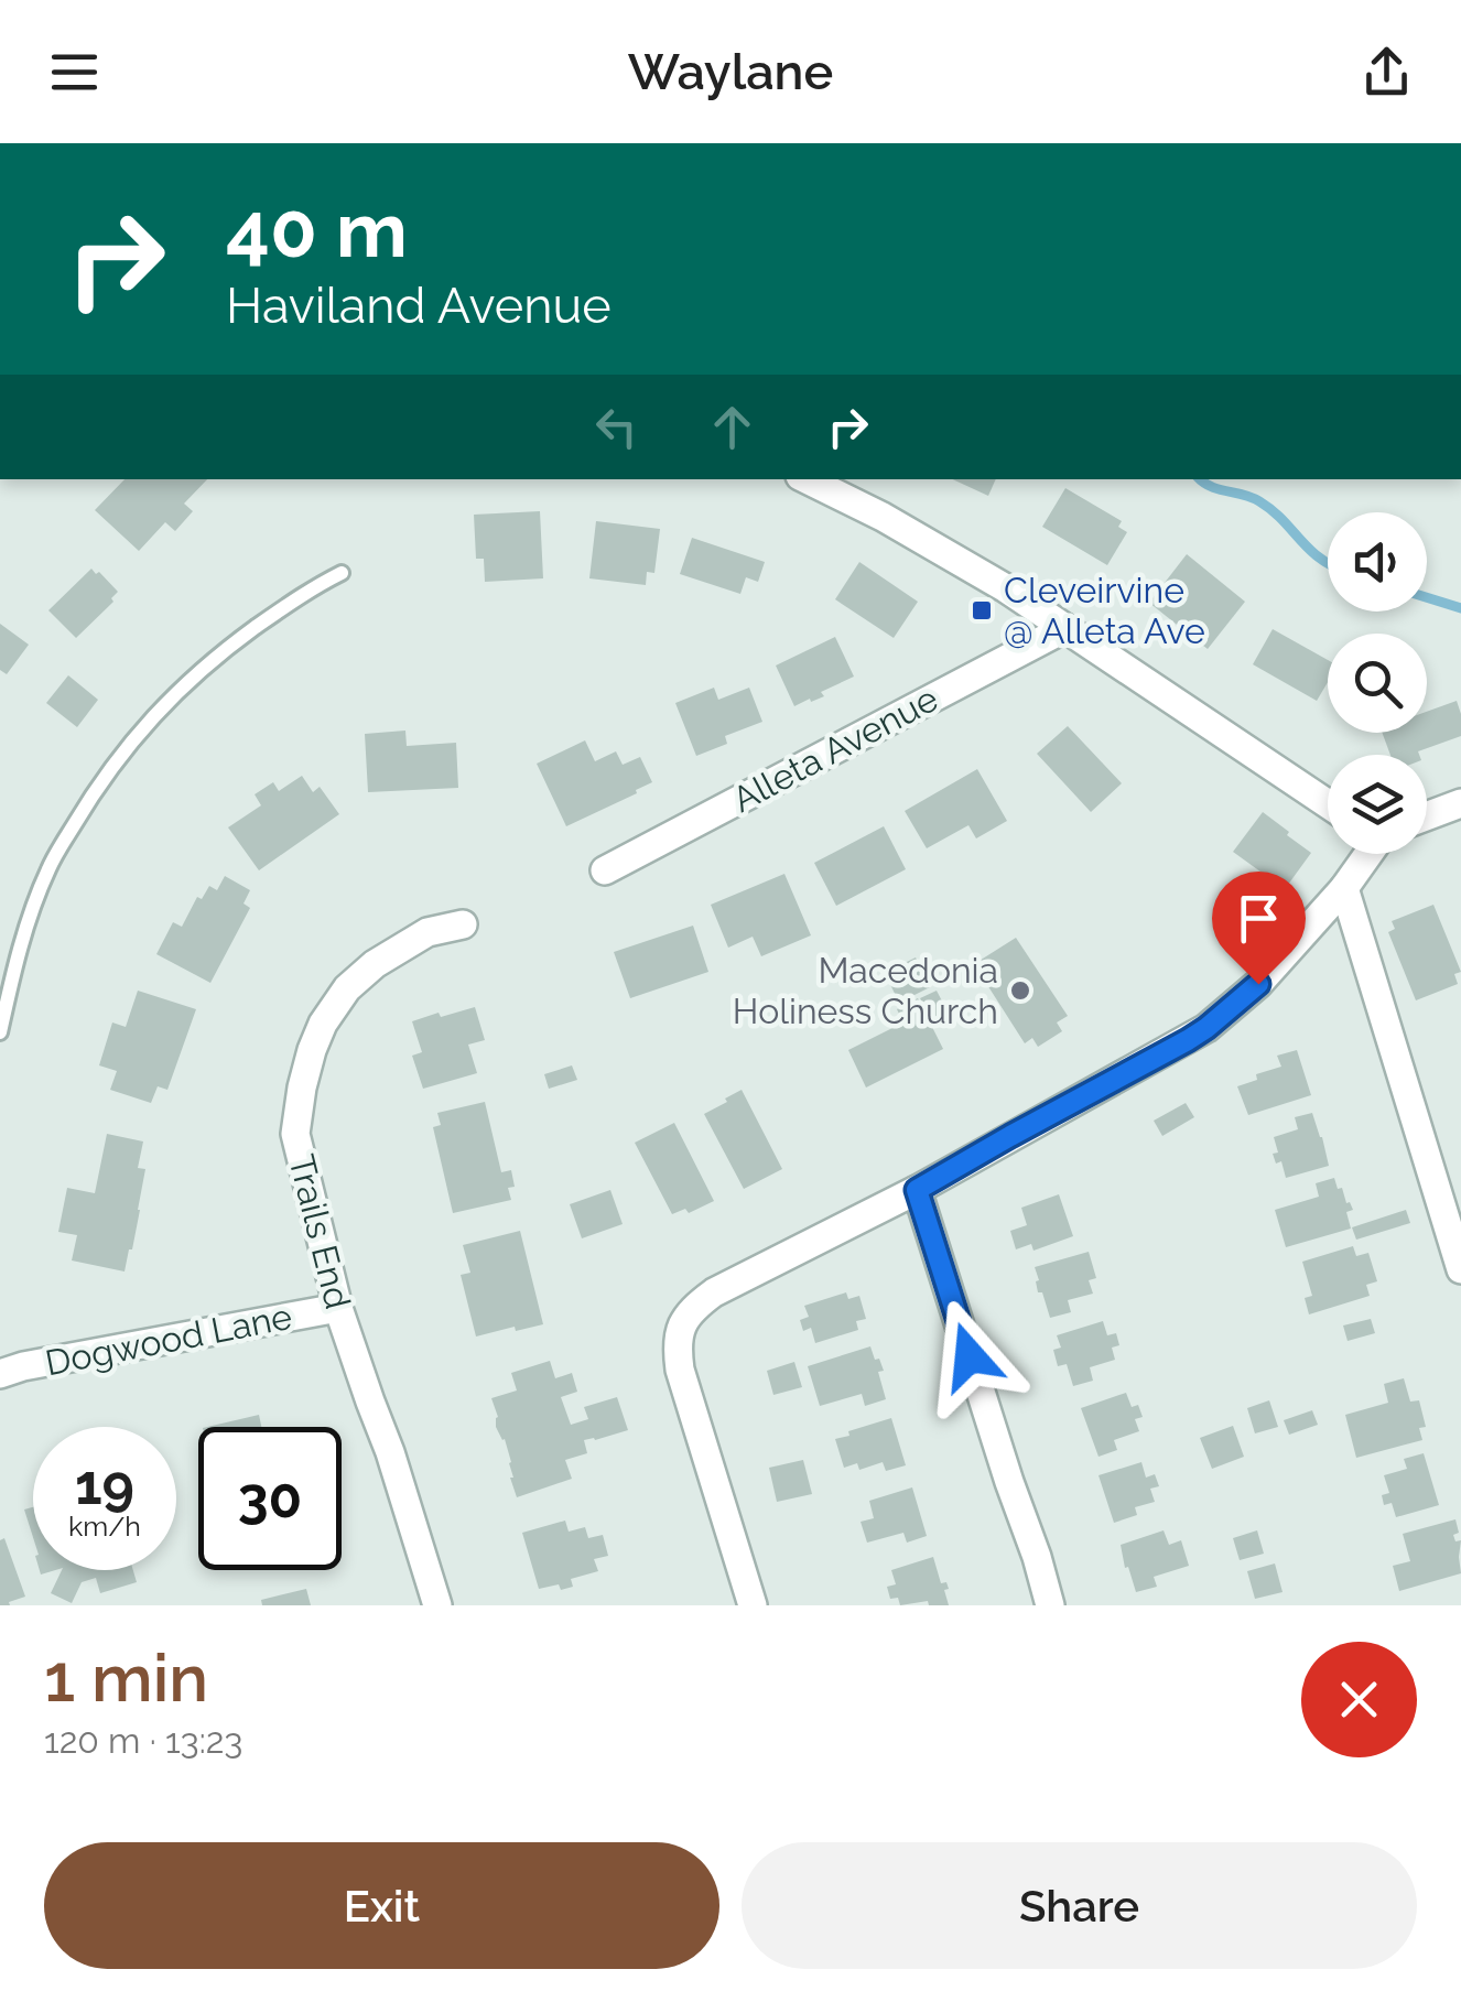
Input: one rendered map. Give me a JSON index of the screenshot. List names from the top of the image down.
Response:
{
  "streets": {
    "street": ["Alleta Avenue", "Trails End", "Dogwood Lane"]
  },
  "crossings": [
    ["Trails End", "Dogwood Lane"]
  ],
  "places": {
    "transit": ["Cleveirvine @ Alleta Ave"],
    "other": ["Macedonia Holiness Church"]
  },
  "page": {
    "header": "Waylane",
    "turn": ["40 m", "Haviland Avenue"],
    "speed": "19 km/h",
    "limit": "30",
    "heading": ["1 min", "120 m · 13:23"],
    "buttons": ["Exit", "Share"]
  }
}
